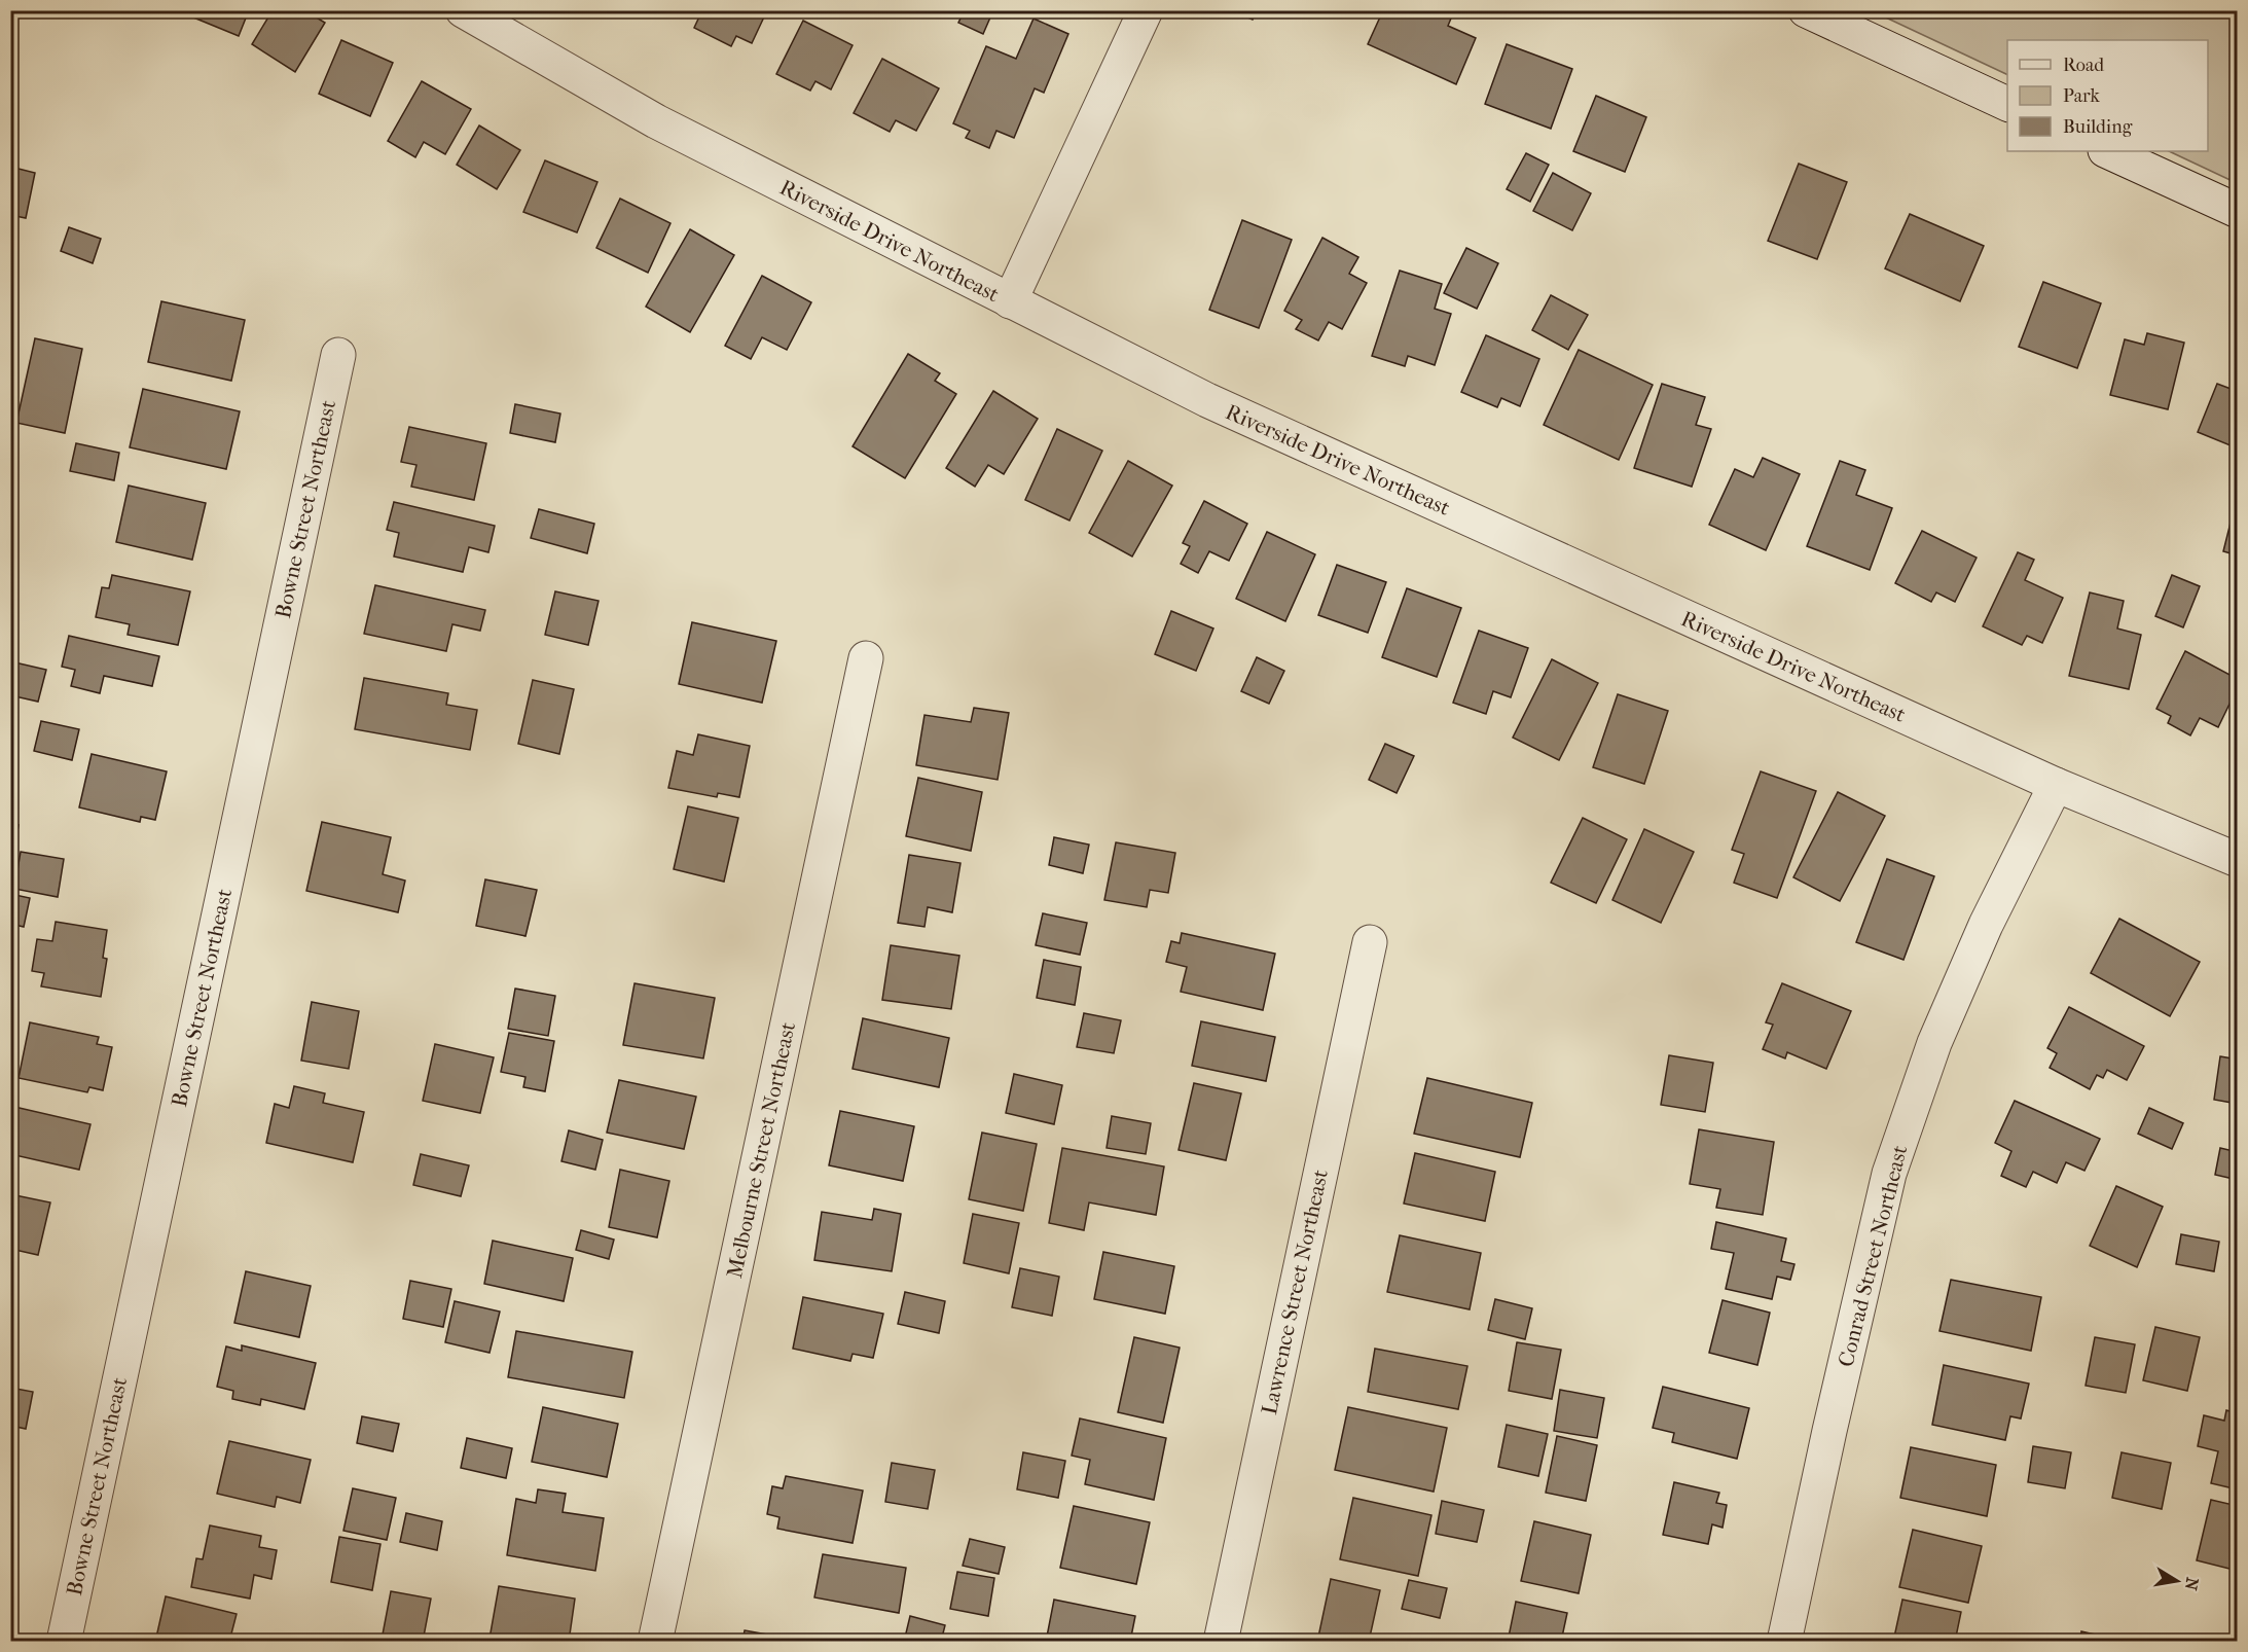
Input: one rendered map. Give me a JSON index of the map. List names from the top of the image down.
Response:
{
  "streets": {
    "street": [
      "Riverside Drive Northeast",
      "Bowne Street Northeast",
      "Melbourne Street Northeast",
      "Conrad Street Northeast",
      "Lawrence Street Northeast"
    ]
  },
  "crossings": [
    ["Riverside Drive Northeast", "Conrad Street Northeast"]
  ],
  "legend": ["Road", "Park", "Building"],
  "north": "right"
}
